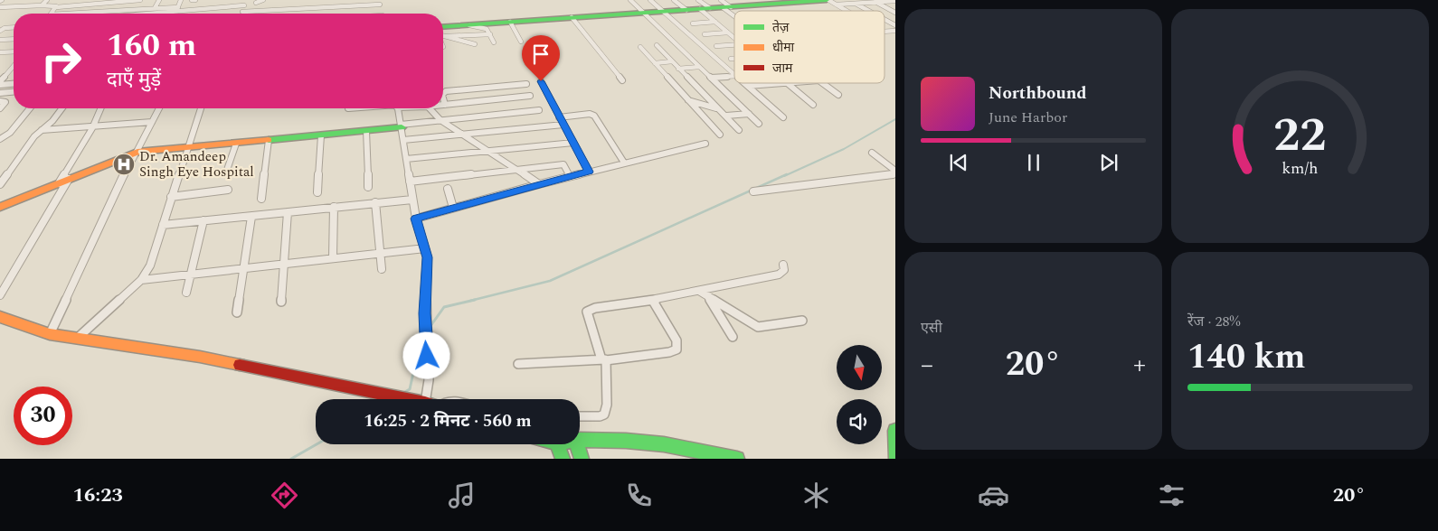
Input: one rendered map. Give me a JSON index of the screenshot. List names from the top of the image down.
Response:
{
  "places": {
    "hospital": ["Dr. Amandeep Singh Eye Hospital"]
  },
  "legend": ["तेज़", "धीमा", "जाम"],
  "north": "bottom",
  "page": {
    "turn": ["160 m", "दाएँ मुड़ें"],
    "song": ["Northbound", "June Harbor"],
    "tile": [
      "एसी",
      ["रेंज · 28%", "140 km"]
    ],
    "heat": ["−", "20°", "+"],
    "limit": "30",
    "trip": "16:25 · 2 मिनट · 560 m",
    "tabs": ["16:23", "20°"],
    "gauge": ["22", "km/h"]
  }
}
